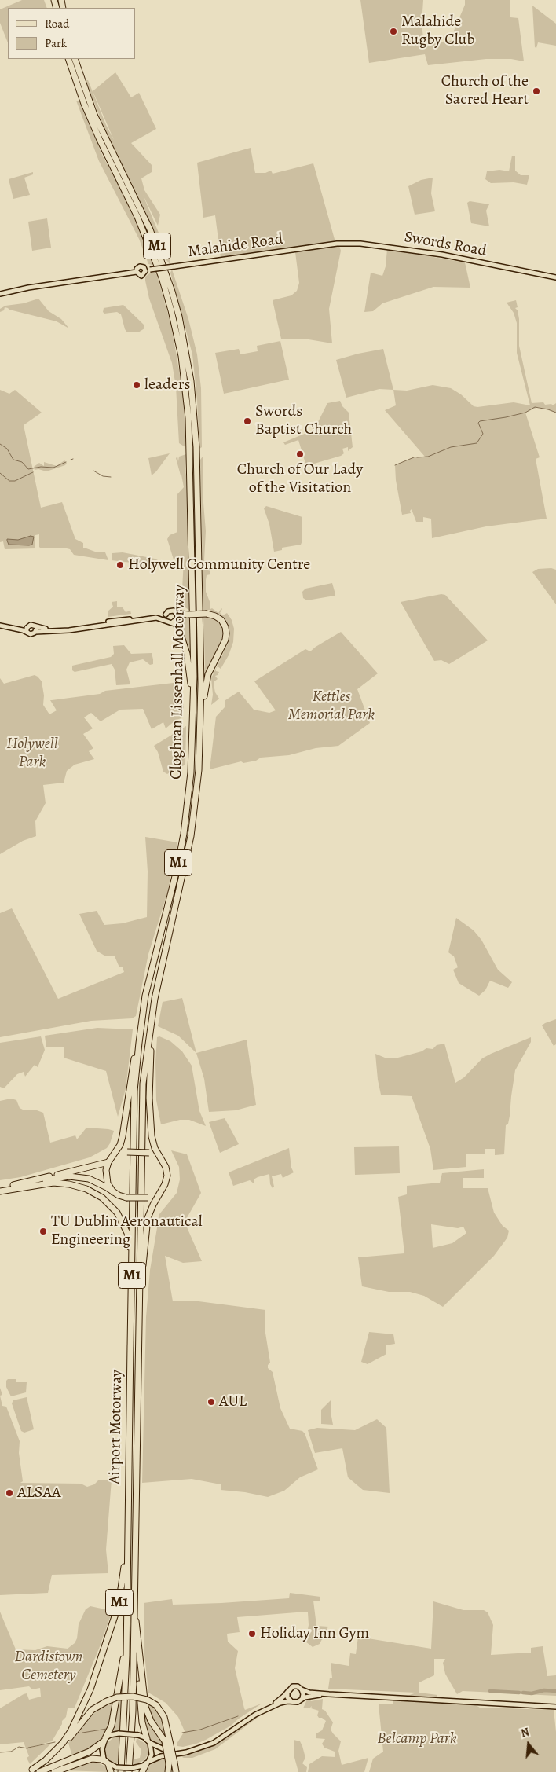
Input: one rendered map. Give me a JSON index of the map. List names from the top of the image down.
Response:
{
  "streets": {
    "highway": ["M1", "Cloghran Lissenhall Motorway", "Airport Motorway"],
    "main road": ["Swords Road", "Malahide Road"]
  },
  "crossings": [
    ["Swords Road", "Malahide Road"],
    ["M1", "Cloghran Lissenhall Motorway"],
    ["M1", "Airport Motorway"],
    ["Cloghran Lissenhall Motorway", "Airport Motorway"]
  ],
  "parks": [
    "Kettles Memorial Park",
    "Holywell Park",
    "Dardistown Cemetery",
    "Belcamp Park"
  ],
  "places": [
    "Malahide Rugby Club",
    "Church of the Sacred Heart",
    "leaders",
    "Swords Baptist Church",
    "Church of Our Lady of the Visitation",
    "Holywell Community Centre",
    "TU Dublin Aeronautical Engineering",
    "AUL",
    "ALSAA",
    "Holiday Inn Gym"
  ],
  "legend": ["Road", "Park"],
  "north": "top"
}
